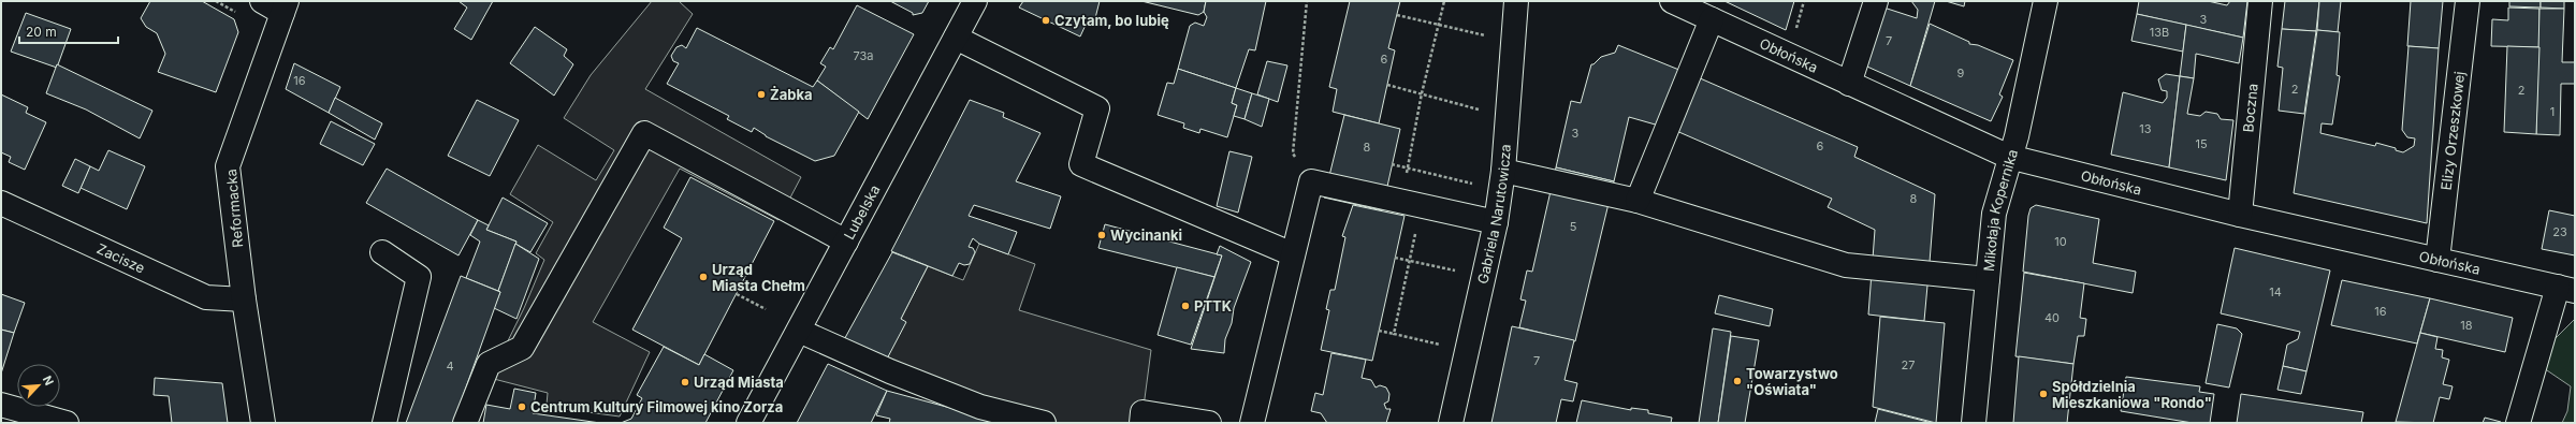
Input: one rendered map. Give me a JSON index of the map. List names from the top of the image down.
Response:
{
  "streets": {
    "street": [
      "Obłońska",
      "Boczna",
      "Elizy Orzeszkowej",
      "Reformacka",
      "Mikołaja Kopernika",
      "Lubelska",
      "Gabriela Narutowicza",
      "Zacisze"
    ]
  },
  "crossings": [
    ["Obłońska", "Boczna"],
    ["Obłońska", "Elizy Orzeszkowej"],
    ["Obłońska", "Mikołaja Kopernika"],
    ["Reformacka", "Zacisze"]
  ],
  "places": [
    "Czytam, bo lubię",
    "Żabka",
    "Wycinanki",
    "Urząd Miasta Chełm",
    "PTTK",
    "Towarzystwo \"Oświata\"",
    "Urząd Miasta",
    "Spółdzielnia Mieszkaniowa \"Rondo\"",
    "Centrum Kultury Filmowej kino Zorza"
  ],
  "house_numbers": [
    "3",
    "13B",
    "7",
    "73a",
    "6",
    "9",
    "16",
    "2",
    "2",
    "1",
    "13",
    "3",
    "15",
    "6",
    "8",
    "8",
    "5",
    "23",
    "10",
    "14",
    "16",
    "40",
    "18",
    "7",
    "27",
    "4"
  ],
  "scale_bar": "20 m",
  "north": "top right"
}
